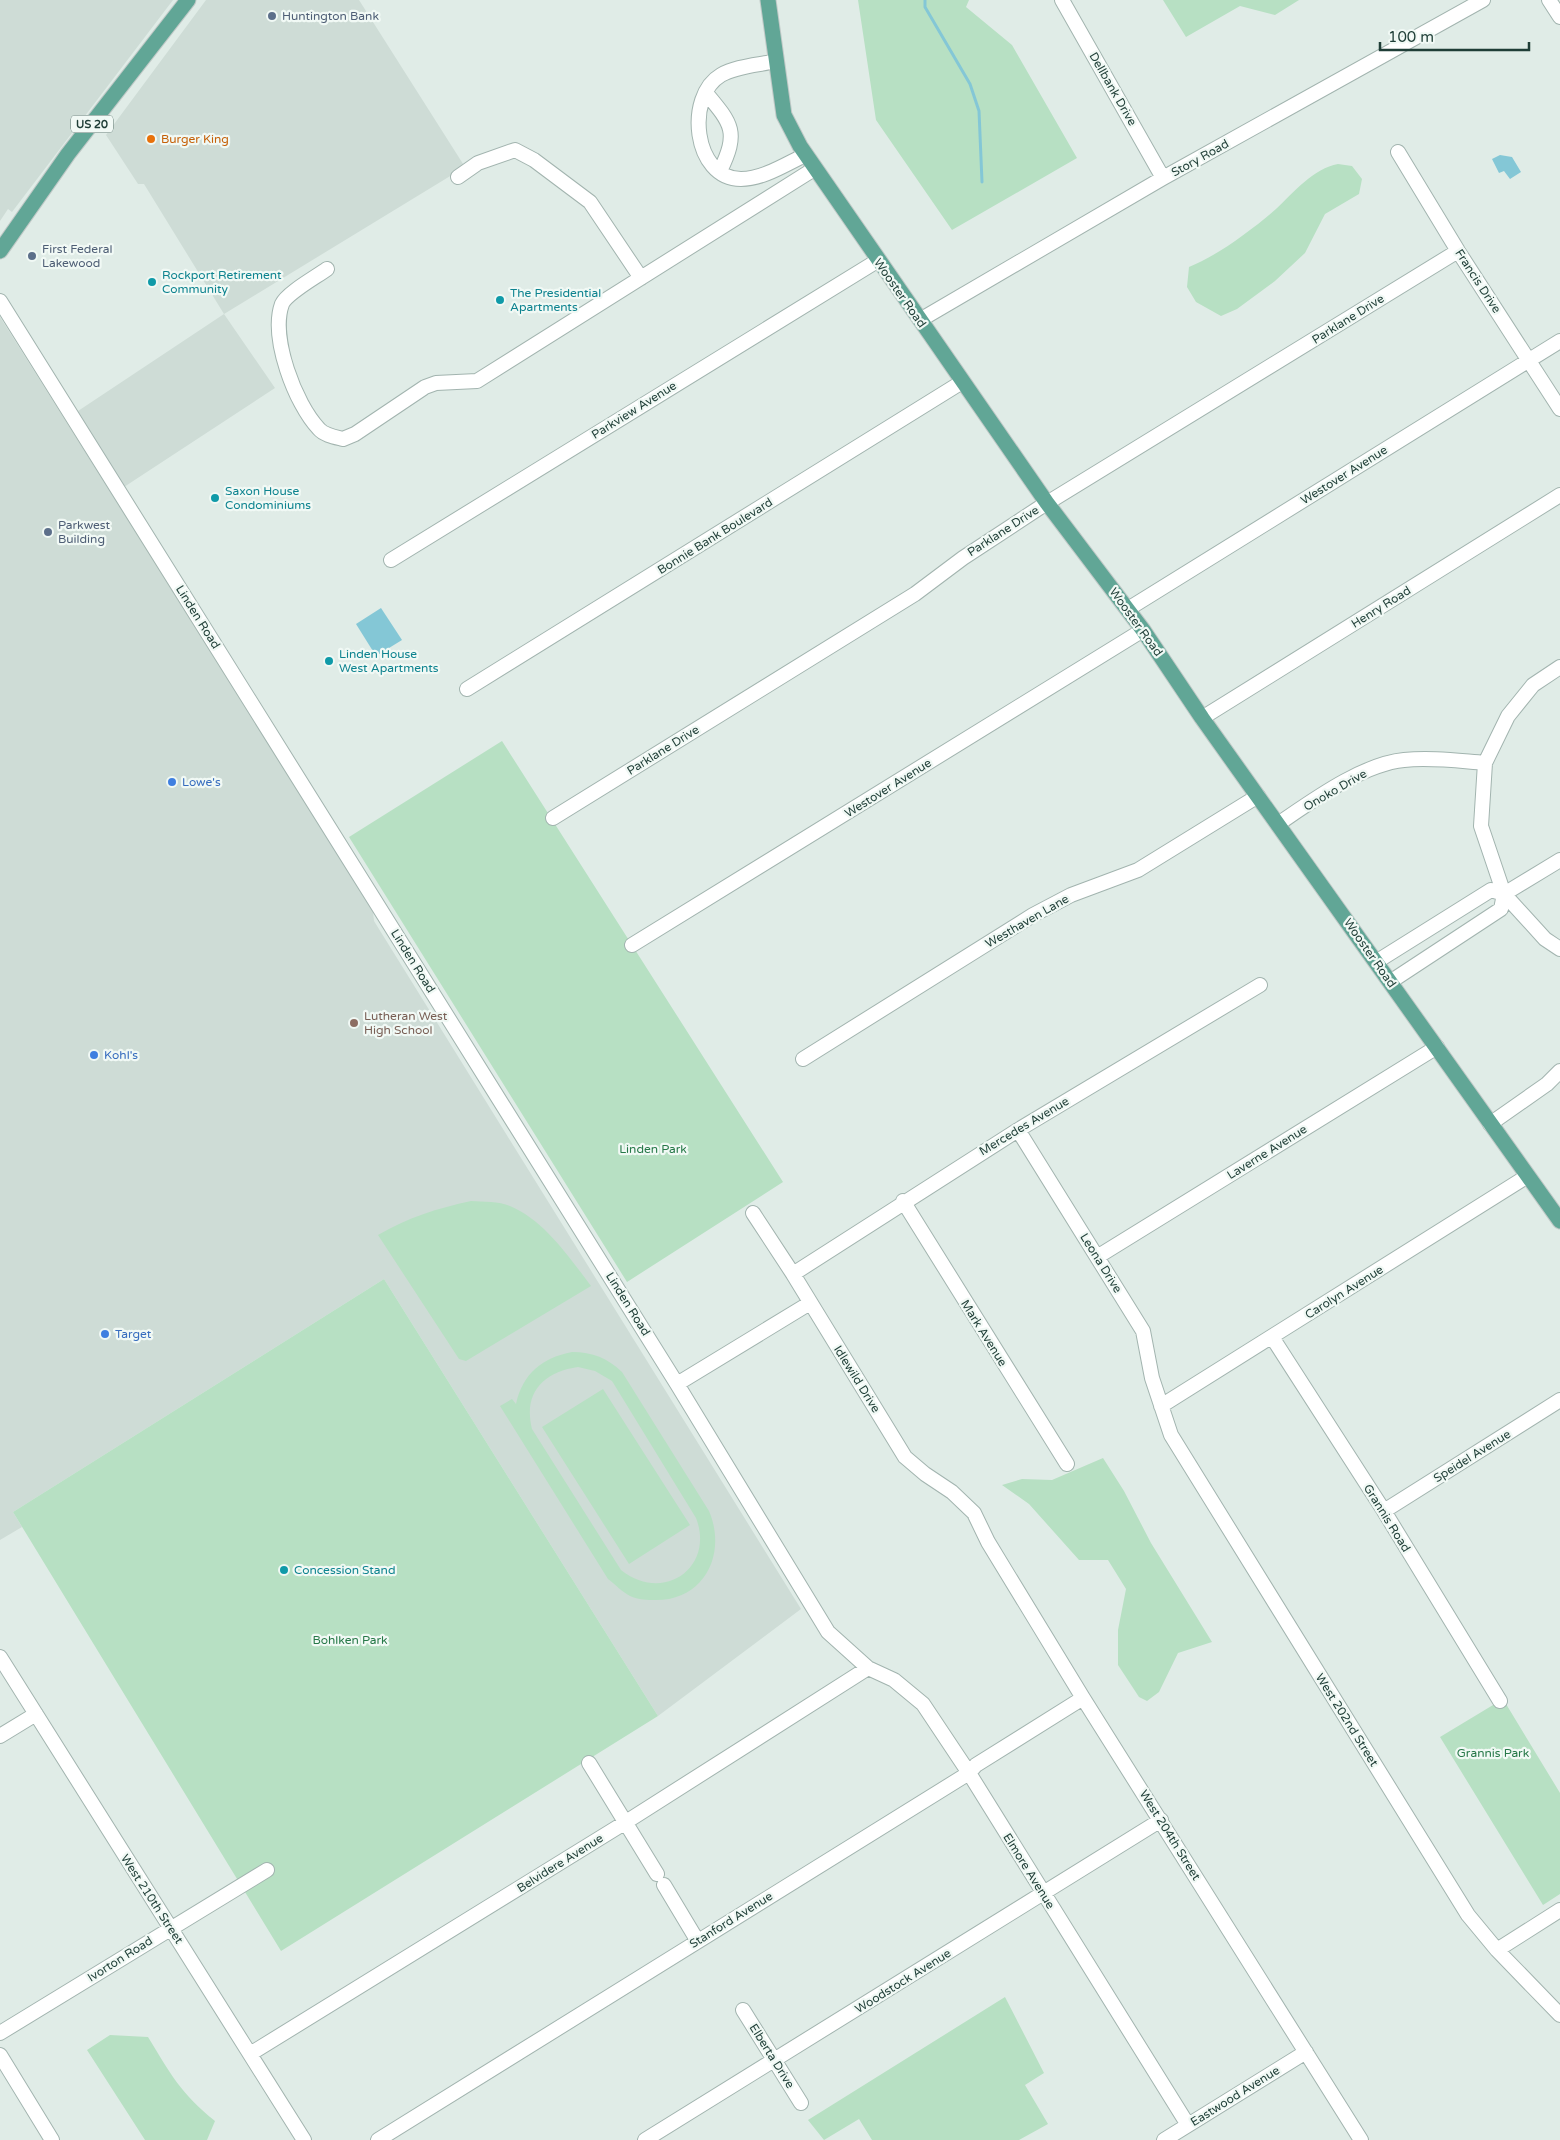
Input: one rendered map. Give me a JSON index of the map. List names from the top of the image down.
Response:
{
  "streets": {
    "main road": ["US 20", "Wooster Road"],
    "street": [
      "Dellbank Drive",
      "Story Road",
      "Francis Drive",
      "Parklane Drive",
      "Parkview Avenue",
      "Westover Avenue",
      "Bonnie Bank Boulevard",
      "Henry Road",
      "Linden Road",
      "Onoko Drive",
      "Westhaven Lane",
      "Mercedes Avenue",
      "Laverne Avenue",
      "Leona Drive",
      "Carolyn Avenue",
      "Mark Avenue",
      "Idlewild Drive",
      "Speidel Avenue",
      "Grannis Road",
      "West 202nd Street",
      "West 204th Street",
      "Belvidere Avenue",
      "Elmore Avenue",
      "West 210th Street",
      "Stanford Avenue",
      "Ivorton Road",
      "Woodstock Avenue",
      "Elberta Drive",
      "Eastwood Avenue"
    ]
  },
  "crossings": [
    ["Dellbank Drive", "Story Road"],
    ["Story Road", "Wooster Road"],
    ["Francis Drive", "Parklane Drive"],
    ["Francis Drive", "Westover Avenue"],
    ["Wooster Road", "Parklane Drive"],
    ["Wooster Road", "Parkview Avenue"],
    ["Wooster Road", "Westover Avenue"],
    ["Wooster Road", "Bonnie Bank Boulevard"],
    ["Wooster Road", "Henry Road"],
    ["Wooster Road", "Onoko Drive"],
    ["Wooster Road", "Westhaven Lane"],
    ["Wooster Road", "Laverne Avenue"],
    ["Wooster Road", "Carolyn Avenue"],
    ["Linden Road", "Elmore Avenue"],
    ["Mercedes Avenue", "Leona Drive"],
    ["Mercedes Avenue", "Mark Avenue"],
    ["Mercedes Avenue", "Idlewild Drive"],
    ["Laverne Avenue", "Leona Drive"],
    ["Leona Drive", "Carolyn Avenue"],
    ["Leona Drive", "West 202nd Street"],
    ["Carolyn Avenue", "Grannis Road"],
    ["Carolyn Avenue", "West 202nd Street"],
    ["Idlewild Drive", "West 204th Street"],
    ["Speidel Avenue", "Grannis Road"],
    ["West 204th Street", "Stanford Avenue"],
    ["West 204th Street", "Woodstock Avenue"],
    ["West 204th Street", "Eastwood Avenue"],
    ["Belvidere Avenue", "Elmore Avenue"],
    ["Belvidere Avenue", "West 210th Street"],
    ["Elmore Avenue", "Stanford Avenue"],
    ["Elmore Avenue", "Woodstock Avenue"],
    ["Elmore Avenue", "Eastwood Avenue"],
    ["West 210th Street", "Ivorton Road"],
    ["Woodstock Avenue", "Elberta Drive"]
  ],
  "parks": ["Linden Park", "Bohlken Park", "Grannis Park"],
  "places": [
    "Huntington Bank",
    "Burger King",
    "First Federal Lakewood",
    "Rockport Retirement Community",
    "The Presidential Apartments",
    "Saxon House Condominiums",
    "Parkwest Building",
    "Linden House West Apartments",
    "Lowe's",
    "Lutheran West High School",
    "Kohl's",
    "Target",
    "Concession Stand"
  ],
  "scale_bar": "100 m"
}
